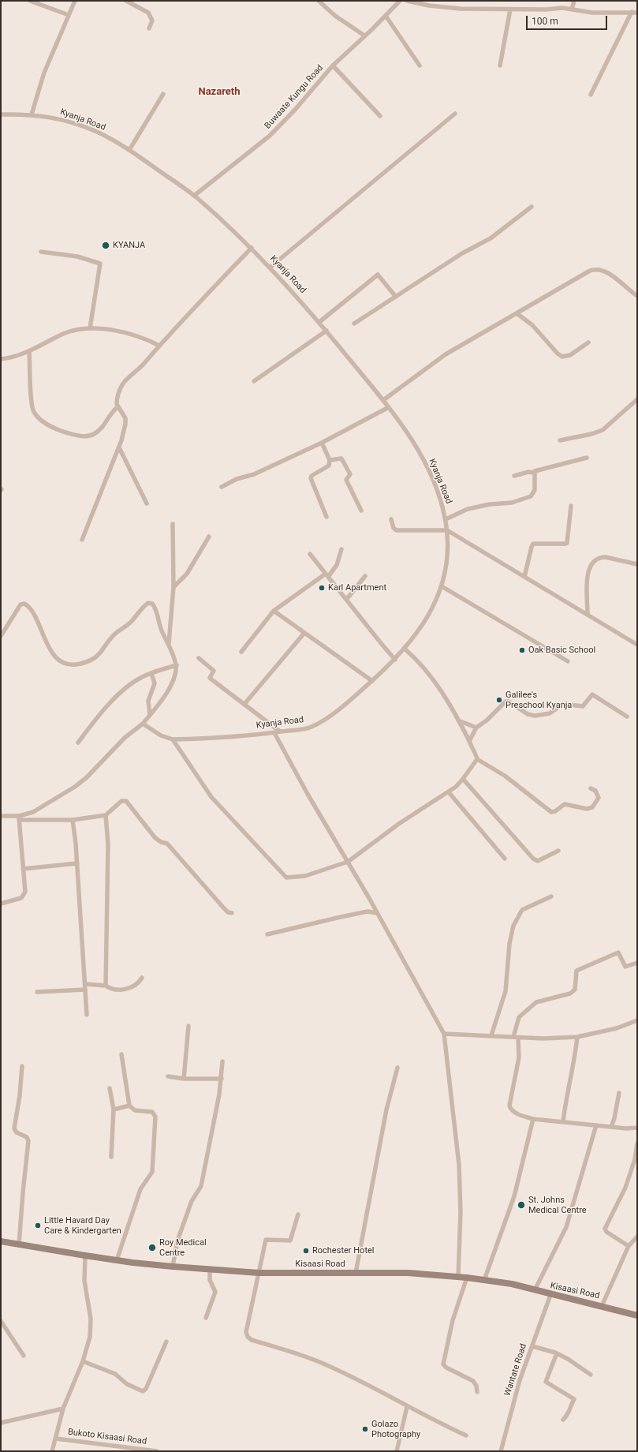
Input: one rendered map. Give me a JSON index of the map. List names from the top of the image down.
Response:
{
  "streets": {
    "main road": ["Kisaasi Road"],
    "street": [
      "Buwaate Kungu Road",
      "Kyanja Road",
      "Wantate Road",
      "Bukoto Kisaasi Road"
    ]
  },
  "crossings": [
    ["Buwaate Kungu Road", "Kyanja Road"],
    ["Kisaasi Road", "Wantate Road"]
  ],
  "districts": ["Nazareth"],
  "places": [
    "KYANJA",
    "Karl Apartment",
    "Oak Basic School",
    "Galilee's Preschool Kyanja",
    "St. Johns Medical Centre",
    "Little Havard Day Care & Kindergarten",
    "Roy Medical Centre",
    "Rochester Hotel",
    "Golazo Photography"
  ],
  "scale_bar": "100 m"
}
